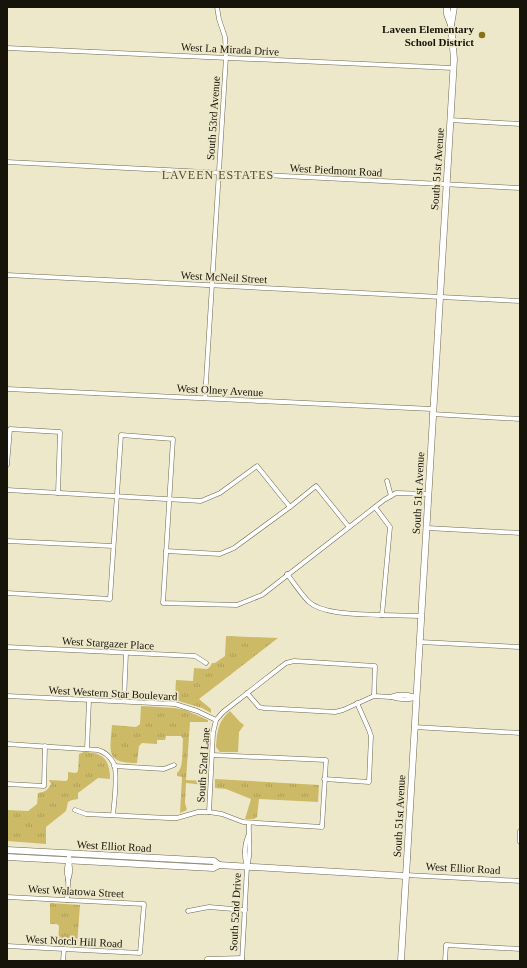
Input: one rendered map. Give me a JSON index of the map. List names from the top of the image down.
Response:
{
  "streets": {
    "main road": ["South 51st Avenue", "West Elliot Road"],
    "street": [
      "West La Mirada Drive",
      "South 53rd Avenue",
      "West Piedmont Road",
      "West McNeil Street",
      "West Olney Avenue",
      "West Stargazer Place",
      "West Western Star Boulevard",
      "South 52nd Lane",
      "West Walatowa Street",
      "South 52nd Drive",
      "West Notch Hill Road"
    ]
  },
  "crossings": [
    ["West La Mirada Drive", "South 53rd Avenue"],
    ["West La Mirada Drive", "South 51st Avenue"],
    ["South 53rd Avenue", "West Piedmont Road"],
    ["South 53rd Avenue", "West McNeil Street"],
    ["South 53rd Avenue", "West Olney Avenue"],
    ["South 51st Avenue", "West Piedmont Road"],
    ["South 51st Avenue", "West McNeil Street"],
    ["South 51st Avenue", "West Olney Avenue"],
    ["South 51st Avenue", "West Elliot Road"],
    ["West Western Star Boulevard", "South 52nd Lane"],
    ["West Elliot Road", "South 52nd Drive"],
    ["West Walatowa Street", "West Notch Hill Road"]
  ],
  "districts": ["LAVEEN ESTATES"],
  "places": ["Laveen Elementary School District"]
}
